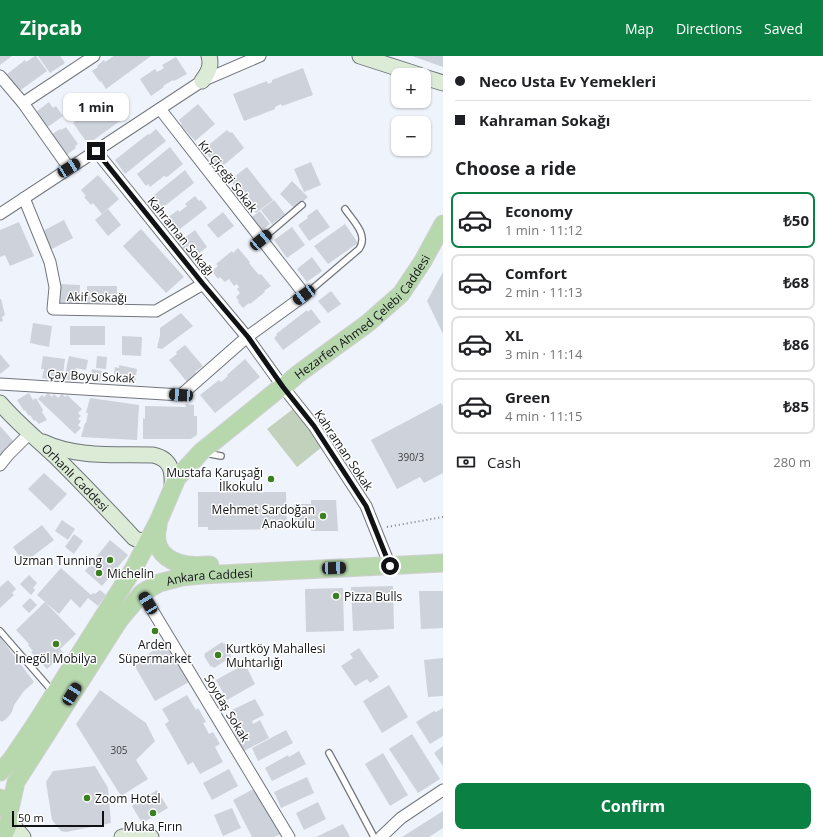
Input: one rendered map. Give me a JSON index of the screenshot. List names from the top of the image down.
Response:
{
  "streets": {
    "main road": ["Hezarfen Ahmed Çelebi Caddesi", "Ankara Caddesi"],
    "street": [
      "Kır Çiçeği Sokak",
      "Kahraman Sokağı",
      "Akif Sokağı",
      "Çay Boyu Sokak",
      "Kahraman Sokak",
      "Orhanlı Caddesi",
      "Soydaş Sokak"
    ]
  },
  "crossings": [
    ["Kahraman Sokağı", "Akif Sokağı"],
    ["Kahraman Sokağı", "Çay Boyu Sokak"],
    ["Kahraman Sokağı", "Kahraman Sokak"],
    ["Hezarfen Ahmed Çelebi Caddesi", "Kahraman Sokak"],
    ["Hezarfen Ahmed Çelebi Caddesi", "Orhanlı Caddesi"],
    ["Çay Boyu Sokak", "Kahraman Sokak"],
    ["Kahraman Sokak", "Ankara Caddesi"],
    ["Ankara Caddesi", "Soydaş Sokak"]
  ],
  "places": [
    "Mustafa Karuşağı İlkokulu",
    "Mehmet Sardoğan Anaokulu",
    "Uzman Tunning",
    "Michelin",
    "Pizza Bulls",
    "Arden Süpermarket",
    "İnegöl Mobilya",
    "Kurtköy Mahallesi Muhtarlığı",
    "Zoom Hotel",
    "Muka Fırın"
  ],
  "house_numbers": ["390/3", "305"],
  "scale_bar": "50 m",
  "page": {
    "header": "Zipcab",
    "nav": ["Map", "Directions", "Saved"],
    "banner": ["Neco Usta Ev Yemekleri", "Kahraman Sokağı"],
    "map_buttons": ["+", "−"],
    "bubble": "1 min",
    "heading": "Choose a ride",
    "list": [
      {
        "name": "Economy",
        "note": "1 min · 11:12",
        "value": "₺50"
      },
      {
        "name": "Comfort",
        "note": "2 min · 11:13",
        "value": "₺68"
      },
      {
        "name": "XL",
        "note": "3 min · 11:14",
        "value": "₺86"
      },
      {
        "name": "Green",
        "note": "4 min · 11:15",
        "value": "₺85"
      }
    ],
    "pay": ["Cash", "280 m"],
    "buttons": "Confirm",
    "scale": "50 m"
  }
}
